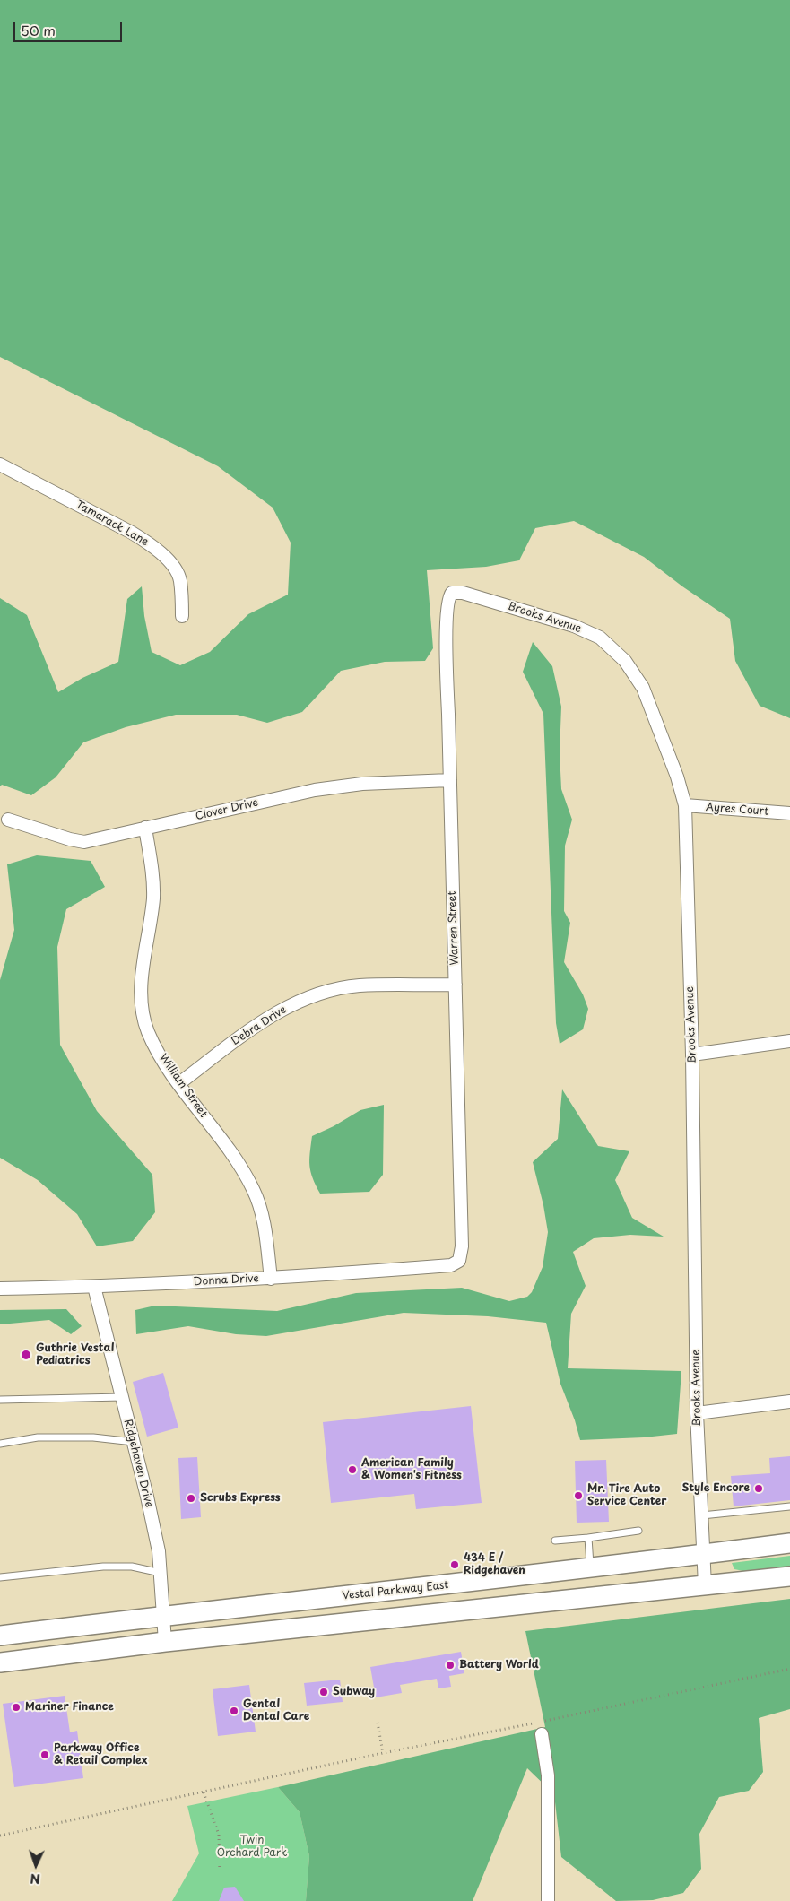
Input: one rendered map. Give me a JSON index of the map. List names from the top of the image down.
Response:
{
  "streets": {
    "main road": ["Vestal Parkway East"],
    "street": [
      "Tamarack Lane",
      "Brooks Avenue",
      "Clover Drive",
      "Ayres Court",
      "Warren Street",
      "Debra Drive",
      "William Street",
      "Donna Drive",
      "Ridgehaven Drive"
    ]
  },
  "crossings": [
    ["Brooks Avenue", "Ayres Court"],
    ["Brooks Avenue", "Warren Street"],
    ["Brooks Avenue", "Vestal Parkway East"],
    ["Clover Drive", "Warren Street"],
    ["Clover Drive", "William Street"],
    ["Warren Street", "Debra Drive"],
    ["Warren Street", "Donna Drive"],
    ["Debra Drive", "William Street"],
    ["William Street", "Donna Drive"],
    ["Donna Drive", "Ridgehaven Drive"],
    ["Ridgehaven Drive", "Vestal Parkway East"]
  ],
  "parks": ["Twin Orchard Park"],
  "places": [
    "Guthrie Vestal Pediatrics",
    "American Family & Women's Fitness",
    "Style Encore",
    "Mr. Tire Auto Service Center",
    "Scrubs Express",
    "434 E / Ridgehaven",
    "Battery World",
    "Subway",
    "Mariner Finance",
    "Gental Dental Care",
    "Parkway Office & Retail Complex"
  ],
  "scale_bar": "50 m",
  "north": "bottom"
}
